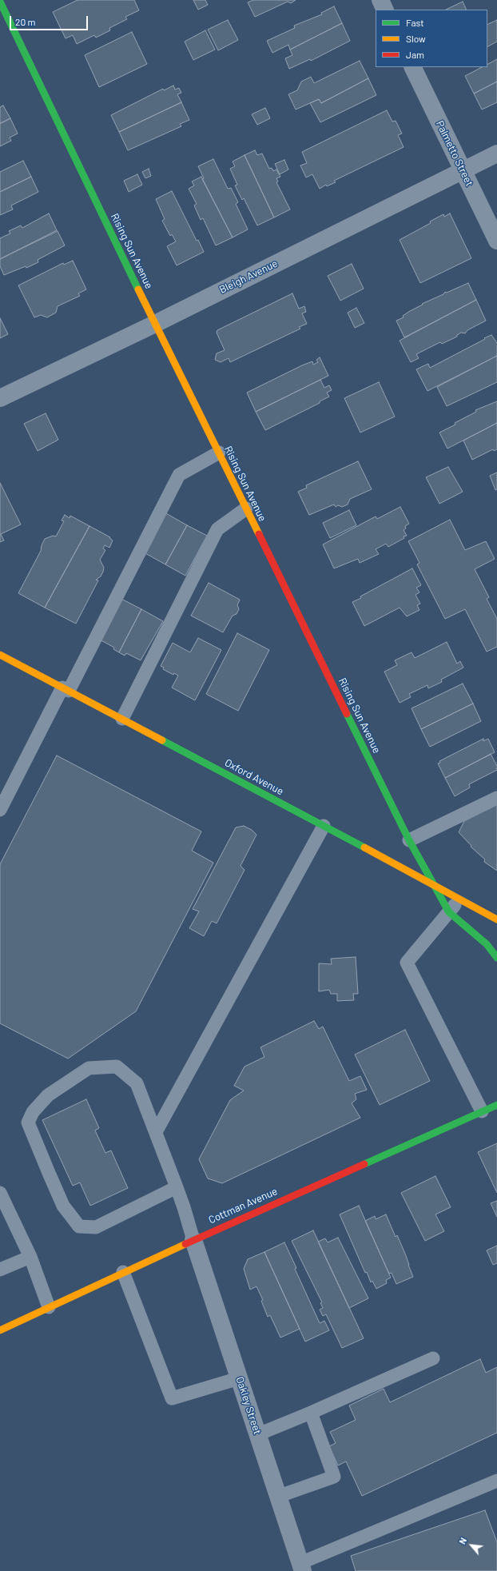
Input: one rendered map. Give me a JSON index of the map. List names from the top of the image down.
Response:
{
  "streets": {
    "main road": ["Rising Sun Avenue", "Oxford Avenue", "Cottman Avenue"],
    "street": ["Palmetto Street", "Bleigh Avenue", "Oakley Street"]
  },
  "crossings": [
    ["Palmetto Street", "Bleigh Avenue"],
    ["Rising Sun Avenue", "Bleigh Avenue"],
    ["Rising Sun Avenue", "Oxford Avenue"],
    ["Cottman Avenue", "Oakley Street"]
  ],
  "legend": ["Fast", "Slow", "Jam"],
  "scale_bar": "20 m",
  "north": "top left"
}
